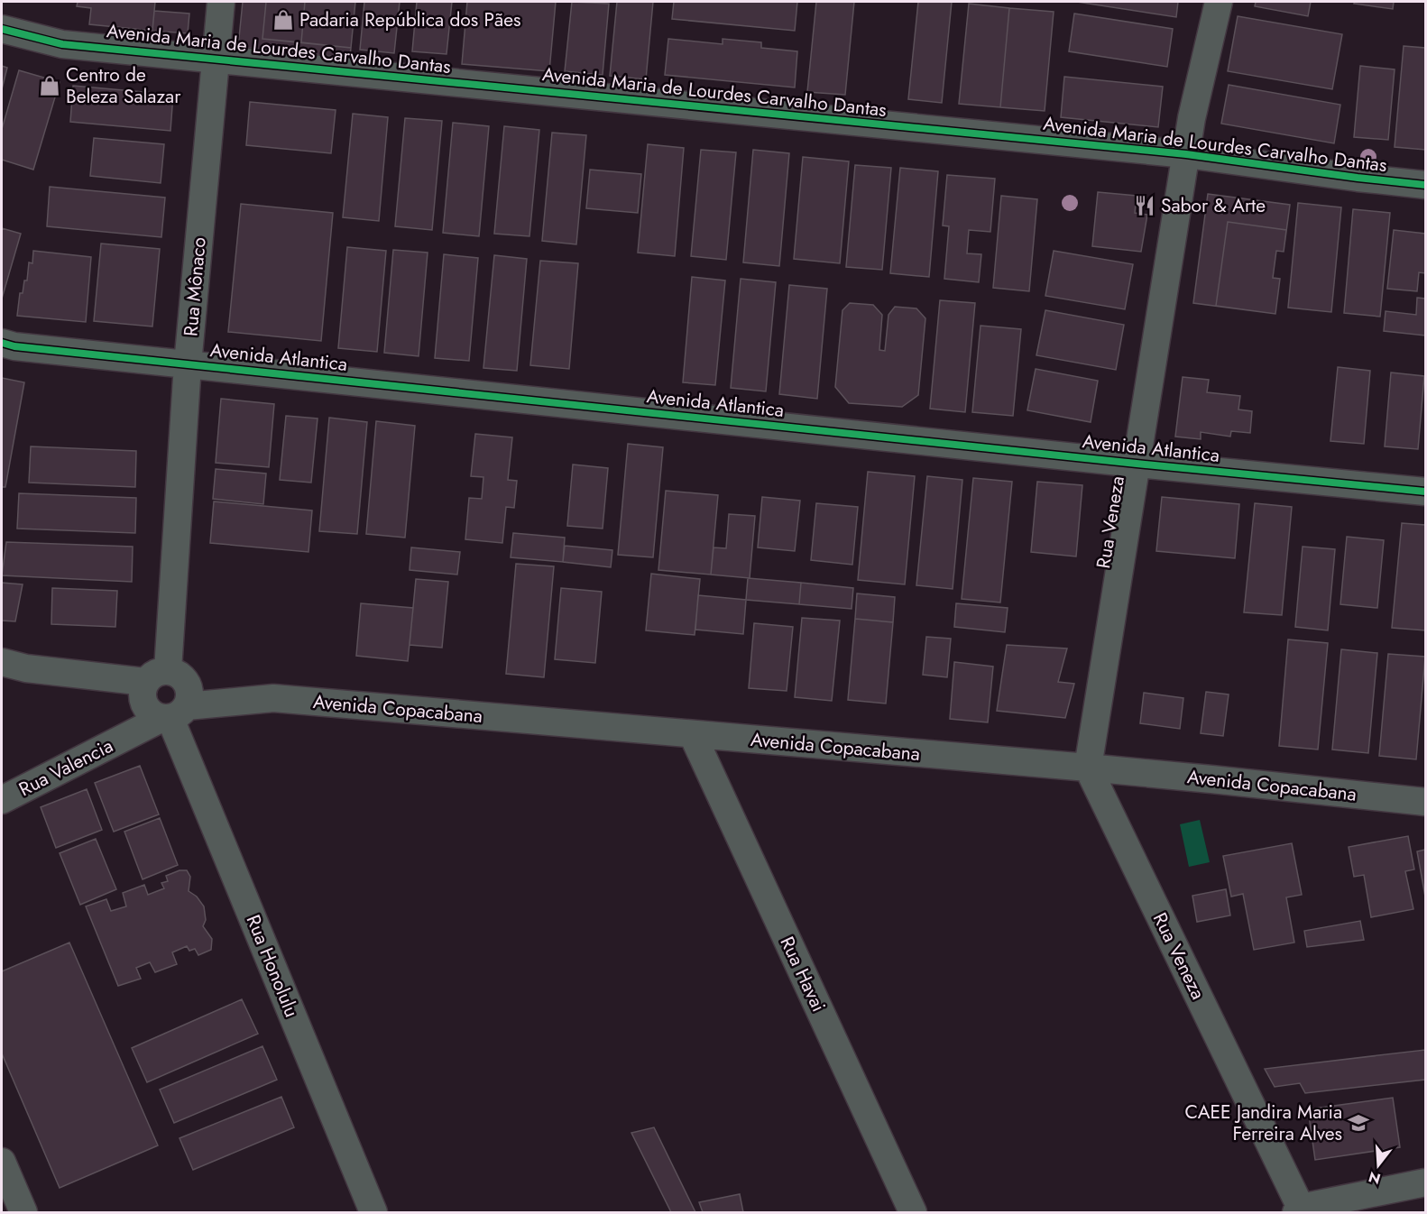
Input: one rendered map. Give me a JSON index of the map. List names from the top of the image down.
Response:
{
  "streets": {
    "street": [
      "Avenida Maria de Lourdes Carvalho Dantas",
      "Rua Mônaco",
      "Avenida Atlantica",
      "Rua Veneza",
      "Avenida Copacabana",
      "Rua Valencia",
      "Rua Honolulu",
      "Rua Havai"
    ]
  },
  "crossings": [
    ["Avenida Maria de Lourdes Carvalho Dantas", "Rua Mônaco"],
    ["Avenida Maria de Lourdes Carvalho Dantas", "Rua Veneza"],
    ["Rua Mônaco", "Avenida Atlantica"],
    ["Rua Mônaco", "Avenida Copacabana"],
    ["Rua Mônaco", "Rua Valencia"],
    ["Rua Mônaco", "Rua Honolulu"],
    ["Avenida Atlantica", "Rua Veneza"],
    ["Rua Veneza", "Avenida Copacabana"],
    ["Avenida Copacabana", "Rua Valencia"],
    ["Avenida Copacabana", "Rua Honolulu"],
    ["Avenida Copacabana", "Rua Havai"],
    ["Rua Valencia", "Rua Honolulu"]
  ],
  "places": {
    "shop": ["Padaria República dos Pães", "Centro de Beleza Salazar"],
    "restaurant": ["Sabor & Arte"],
    "school or university": ["CAEE Jandira Maria Ferreira Alves"]
  },
  "north": "bottom"
}
